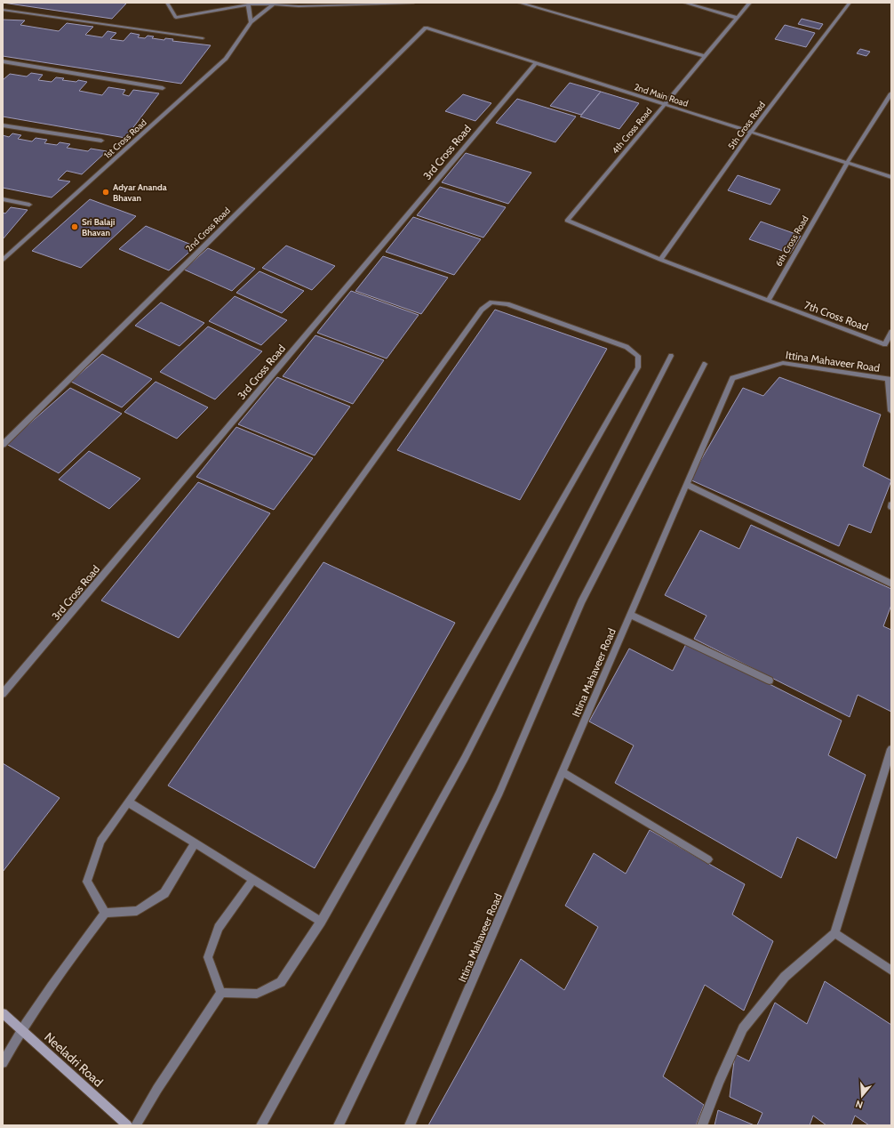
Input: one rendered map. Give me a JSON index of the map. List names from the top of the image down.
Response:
{
  "streets": {
    "main road": ["Neeladri Road"],
    "street": [
      "2nd Main Road",
      "5th Cross Road",
      "4th Cross Road",
      "1st Cross Road",
      "3rd Cross Road",
      "2nd Cross Road",
      "6th Cross Road",
      "7th Cross Road",
      "Ittina Mahaveer Road"
    ]
  },
  "crossings": [
    ["2nd Main Road", "5th Cross Road"],
    ["2nd Main Road", "4th Cross Road"],
    ["2nd Main Road", "3rd Cross Road"],
    ["2nd Main Road", "2nd Cross Road"],
    ["2nd Main Road", "6th Cross Road"],
    ["5th Cross Road", "4th Cross Road"],
    ["6th Cross Road", "7th Cross Road"]
  ],
  "places": ["Adyar Ananda Bhavan", "Sri Balaji Bhavan"],
  "north": "bottom"
}
